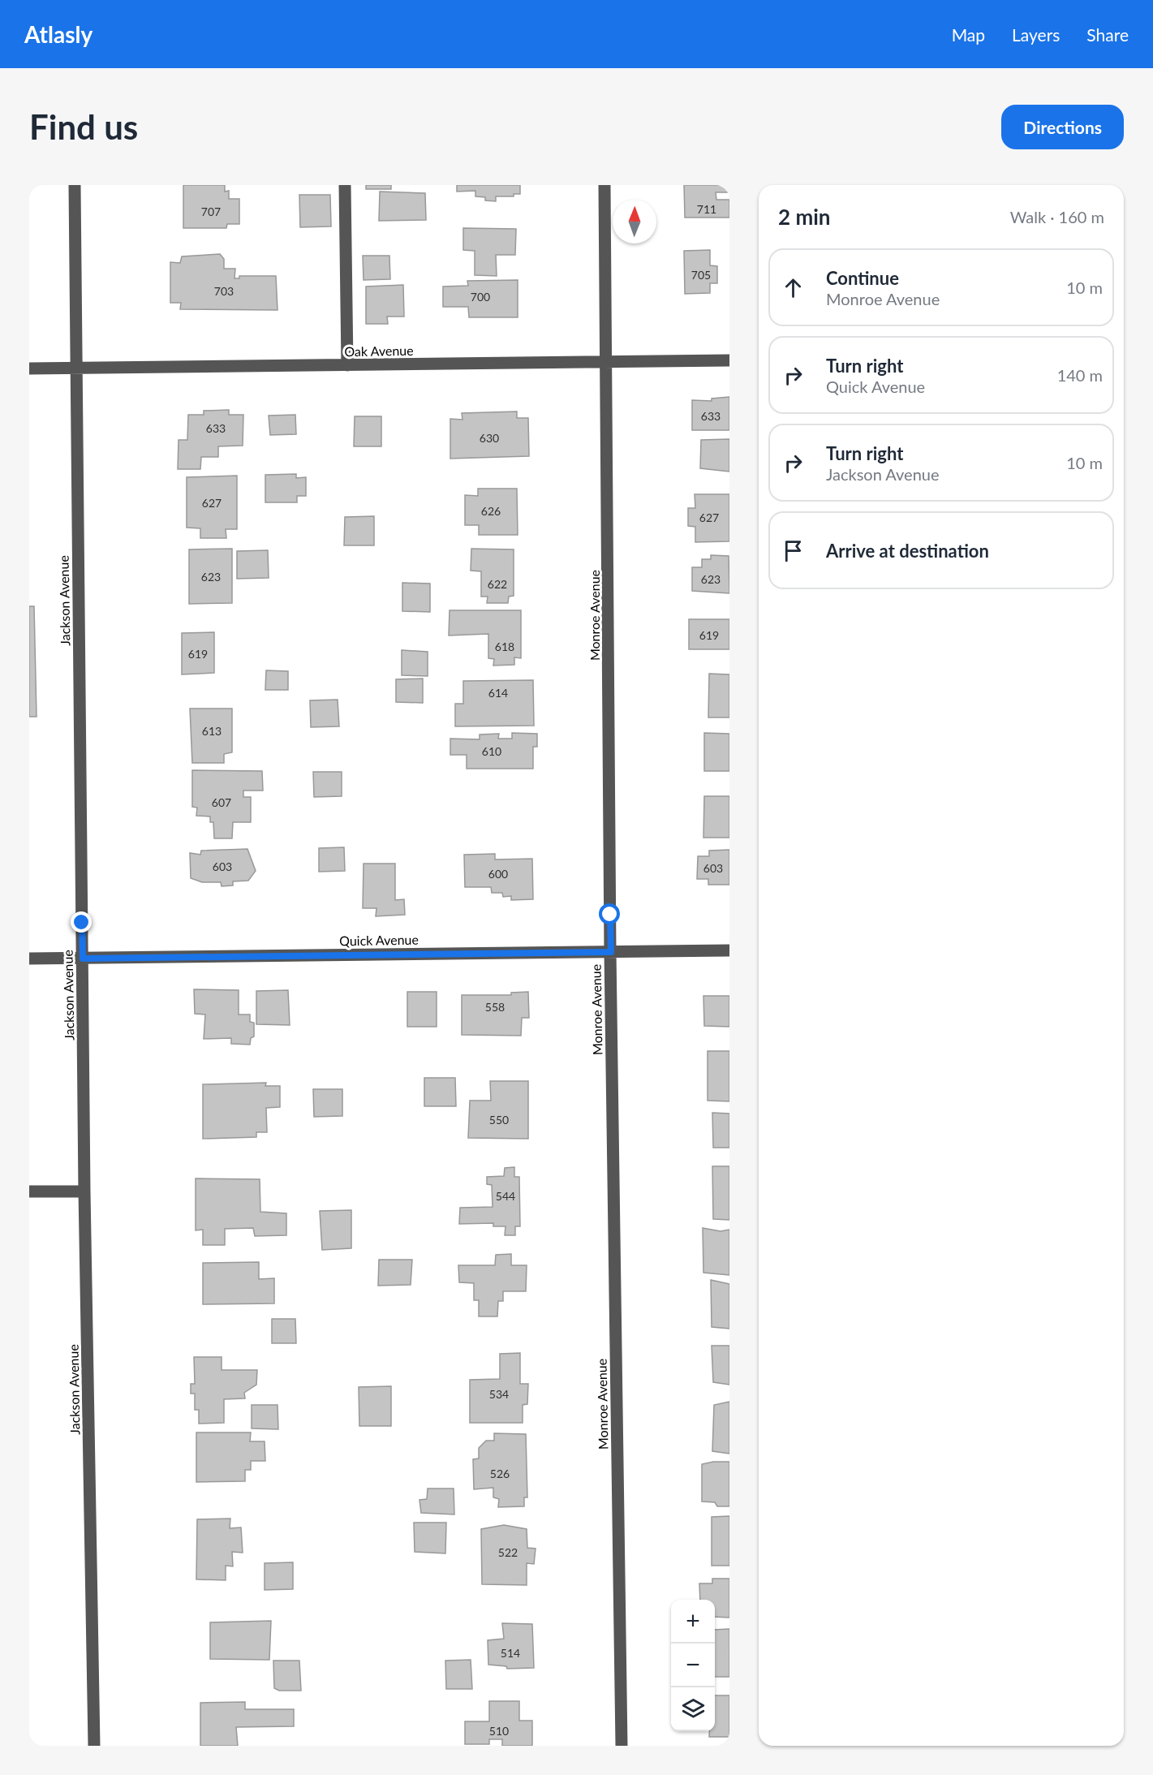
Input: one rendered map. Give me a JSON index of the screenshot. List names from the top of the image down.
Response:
{
  "streets": {
    "street": [
      "Oak Avenue",
      "Jackson Avenue",
      "Monroe Avenue",
      "Quick Avenue"
    ]
  },
  "crossings": [
    ["Oak Avenue", "Jackson Avenue"],
    ["Oak Avenue", "Monroe Avenue"],
    ["Jackson Avenue", "Quick Avenue"],
    ["Monroe Avenue", "Quick Avenue"]
  ],
  "house_numbers": [
    "711",
    "707",
    "705",
    "703",
    "700",
    "633",
    "633",
    "630",
    "627",
    "626",
    "627",
    "623",
    "623",
    "622",
    "619",
    "618",
    "619",
    "614",
    "613",
    "610",
    "607",
    "603",
    "603",
    "600",
    "558",
    "550",
    "544",
    "534",
    "526",
    "522",
    "514",
    "510"
  ],
  "north": "top",
  "page": {
    "header": "Atlasly",
    "nav": ["Map", "Layers", "Share"],
    "buttons": "Directions",
    "title": "Find us",
    "heading": ["2 min", "Walk · 160 m"],
    "list": [
      ["Continue", "Monroe Avenue", "10 m"],
      ["Turn right", "Quick Avenue", "140 m"],
      ["Turn right", "Jackson Avenue", "10 m"],
      "Arrive at destination"
    ],
    "map_buttons": ["+", "−"]
  }
}
